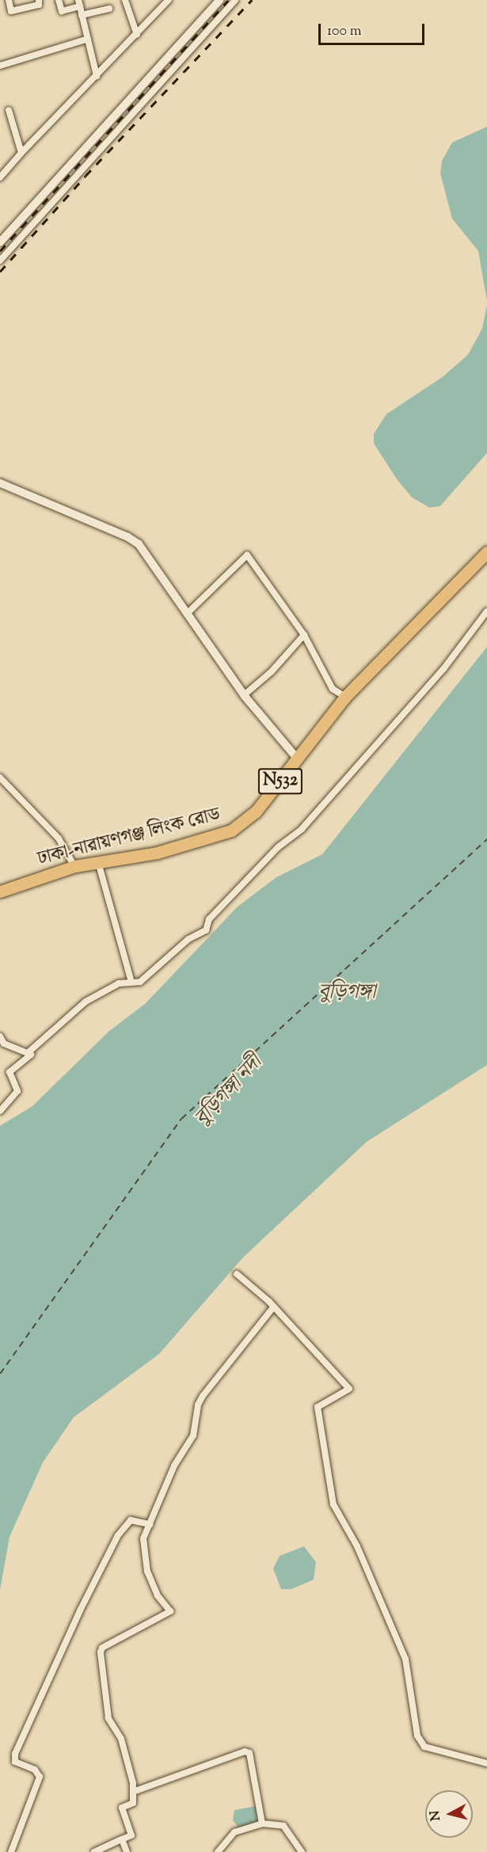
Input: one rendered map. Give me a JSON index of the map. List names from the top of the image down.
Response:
{
  "streets": {
    "highway": ["N532", "ঢাকা-নারায়ণগঞ্জ লিংক রোড"]
  },
  "water": ["বুড়িগঙ্গা", "বুড়িগঙ্গা নদী"],
  "scale_bar": "100 m",
  "north": "left"
}
